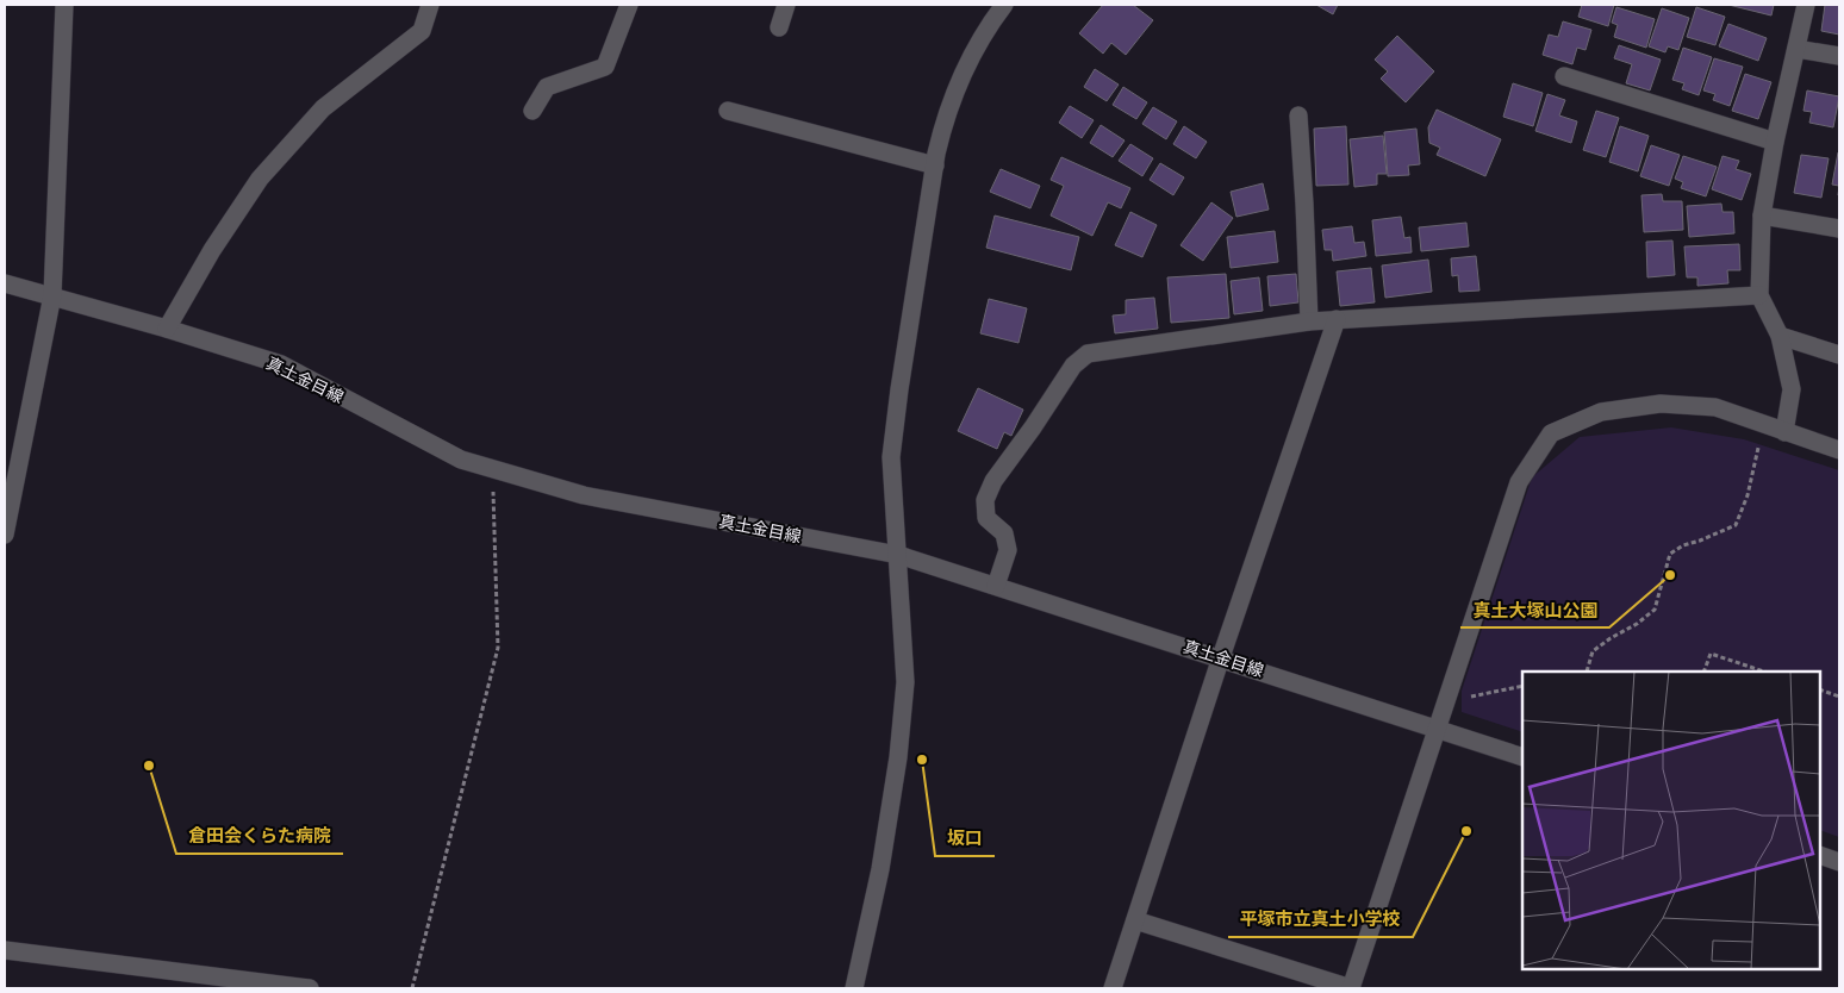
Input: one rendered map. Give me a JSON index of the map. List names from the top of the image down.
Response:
{
  "streets": {
    "street": ["真土金目線"]
  },
  "places": [
    "真土大塚山公園",
    "坂口",
    "倉田会くらた病院",
    "平塚市立真土小学校"
  ]
}
